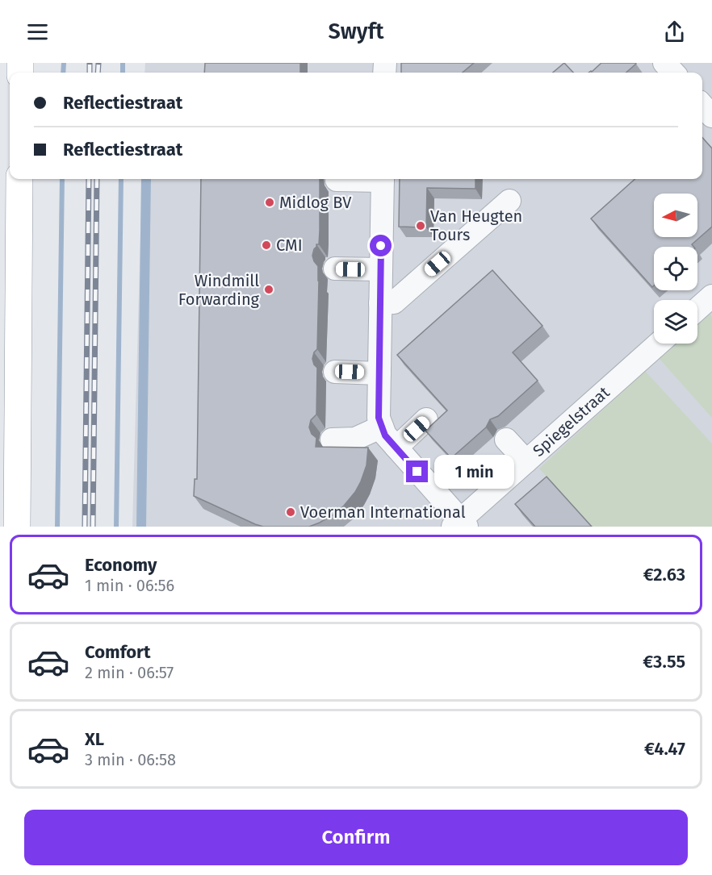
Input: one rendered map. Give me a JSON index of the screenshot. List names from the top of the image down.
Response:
{
  "streets": {
    "street": ["Spiegelstraat"]
  },
  "places": [
    "Midlog BV",
    "Van Heugten Tours",
    "CMI",
    "Windmill Forwarding",
    "Voerman International"
  ],
  "north": "left",
  "page": {
    "header": "Swyft",
    "banner": ["Reflectiestraat", "Reflectiestraat"],
    "bubble": "1 min",
    "list": [
      {
        "name": "Economy",
        "note": "1 min · 06:56",
        "value": "€2.63"
      },
      {
        "name": "Comfort",
        "note": "2 min · 06:57",
        "value": "€3.55"
      },
      {
        "name": "XL",
        "note": "3 min · 06:58",
        "value": "€4.47"
      }
    ],
    "buttons": "Confirm"
  }
}
